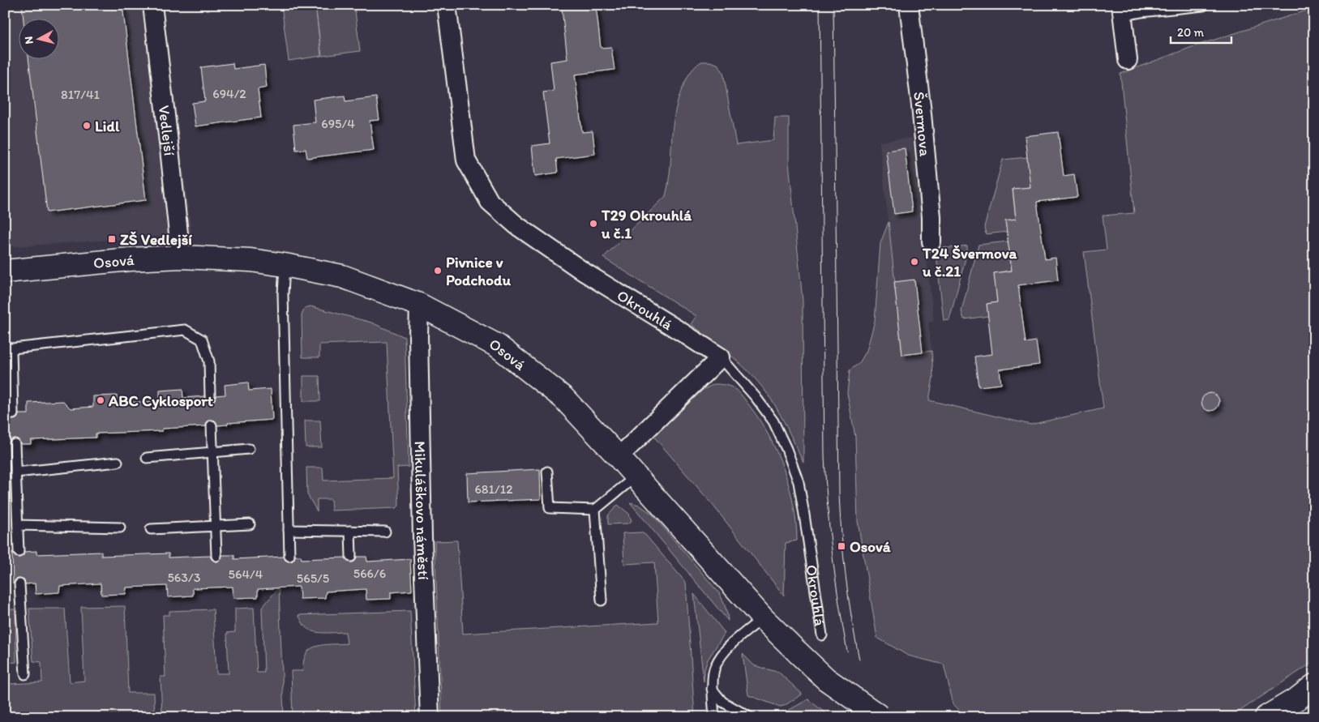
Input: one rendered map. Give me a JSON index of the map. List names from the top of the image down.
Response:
{
  "streets": {
    "street": [
      "Švermova",
      "Vedlejší",
      "Osová",
      "Okrouhlá",
      "Mikuláškovo náměstí"
    ]
  },
  "crossings": [
    ["Vedlejší", "Osová"],
    ["Osová", "Mikuláškovo náměstí"]
  ],
  "places": {
    "other": [
      "Lidl",
      "T29 Okrouhlá u č.1",
      "T24 Švermova u č.21",
      "Pivnice v Podchodu",
      "ABC Cyklosport"
    ],
    "transit": ["ZŠ Vedlejší", "Osová"]
  },
  "house_numbers": [
    "694/2",
    "817/41",
    "695/4",
    "681/12",
    "566/6",
    "564/4",
    "563/3",
    "565/5"
  ],
  "scale_bar": "20 m",
  "north": "left"
}
